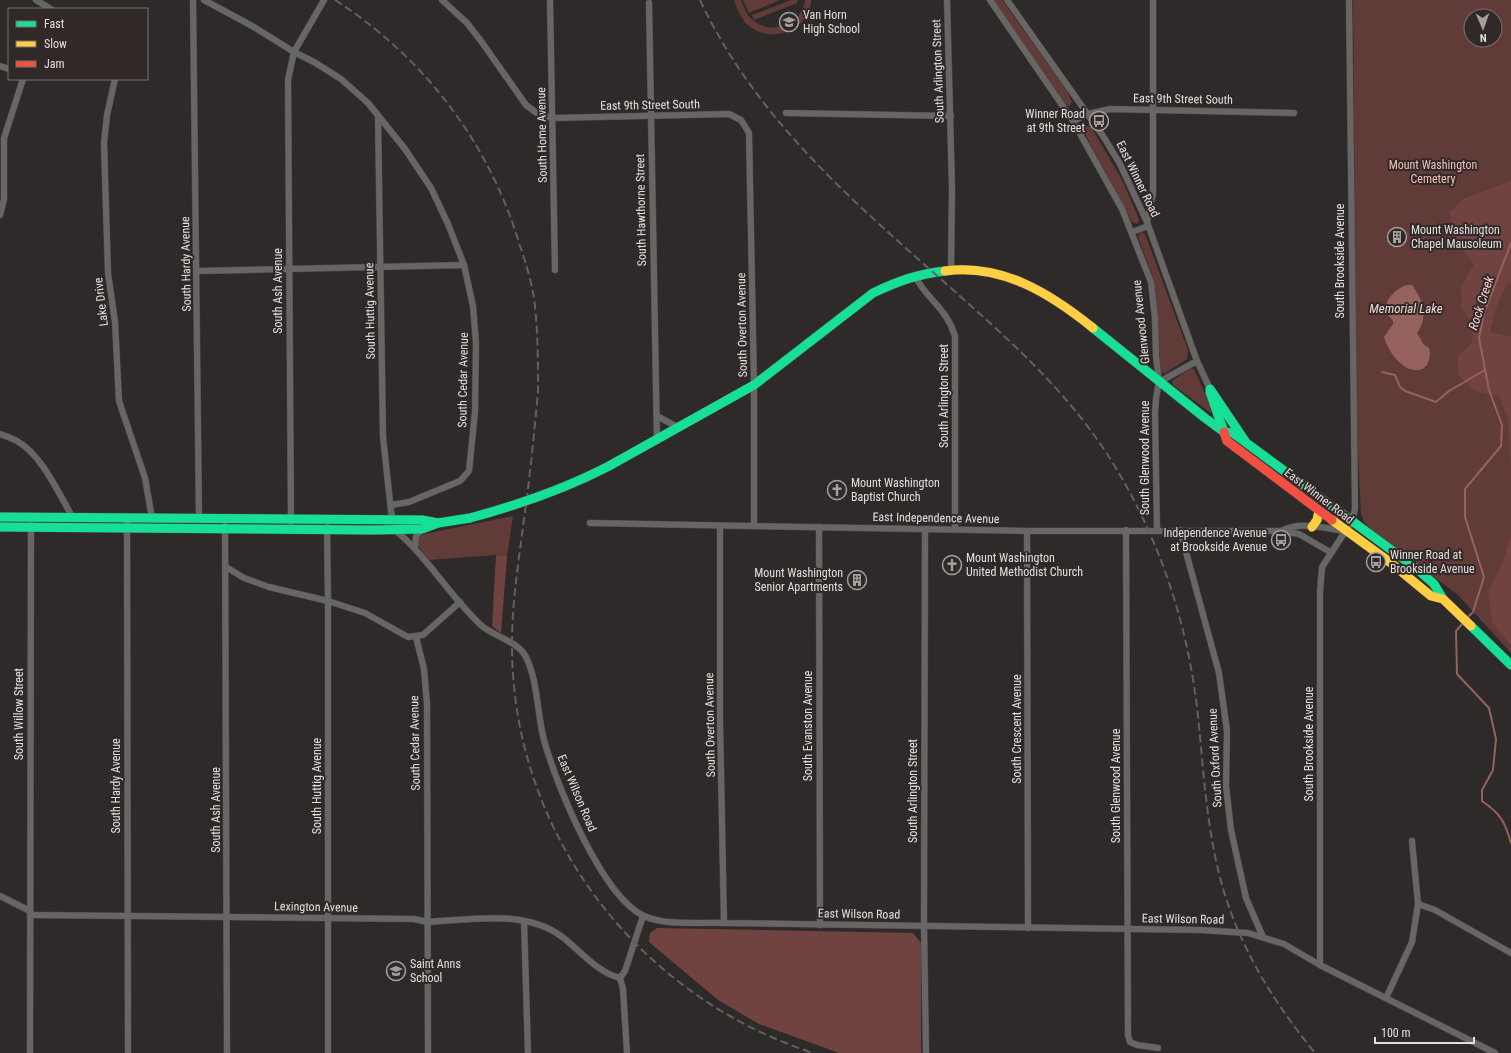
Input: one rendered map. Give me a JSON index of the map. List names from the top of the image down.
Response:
{
  "streets": {
    "main road": ["East Winner Road"],
    "street": [
      "South Arlington Street",
      "East 9th Street South",
      "South Home Avenue",
      "South Hawthorne Street",
      "South Brookside Avenue",
      "South Hardy Avenue",
      "South Ash Avenue",
      "Lake Drive",
      "South Huttig Avenue",
      "Glenwood Avenue",
      "South Overton Avenue",
      "South Cedar Avenue",
      "South Glenwood Avenue",
      "East Independence Avenue",
      "South Willow Street",
      "South Evanston Avenue",
      "South Crescent Avenue",
      "South Oxford Avenue",
      "East Wilson Road",
      "Lexington Avenue"
    ]
  },
  "crossings": [
    ["South Arlington Street", "East Independence Avenue"],
    ["South Arlington Street", "East Wilson Road"],
    ["East 9th Street South", "South Home Avenue"],
    ["East 9th Street South", "East Winner Road"],
    ["East 9th Street South", "South Hawthorne Street"],
    ["East 9th Street South", "South Overton Avenue"],
    ["East Winner Road", "South Brookside Avenue"],
    ["East Winner Road", "East Independence Avenue"],
    ["South Brookside Avenue", "East Independence Avenue"],
    ["South Brookside Avenue", "East Wilson Road"],
    ["South Hardy Avenue", "Lexington Avenue"],
    ["South Ash Avenue", "South Cedar Avenue"],
    ["South Ash Avenue", "Lexington Avenue"],
    ["South Huttig Avenue", "South Cedar Avenue"],
    ["South Huttig Avenue", "Lexington Avenue"],
    ["Glenwood Avenue", "South Glenwood Avenue"],
    ["South Overton Avenue", "East Independence Avenue"],
    ["South Overton Avenue", "East Wilson Road"],
    ["South Cedar Avenue", "Lexington Avenue"],
    ["South Glenwood Avenue", "East Independence Avenue"],
    ["South Glenwood Avenue", "East Wilson Road"],
    ["East Independence Avenue", "South Evanston Avenue"],
    ["East Independence Avenue", "South Crescent Avenue"],
    ["East Independence Avenue", "South Oxford Avenue"],
    ["South Willow Street", "Lexington Avenue"],
    ["South Evanston Avenue", "East Wilson Road"],
    ["South Crescent Avenue", "East Wilson Road"],
    ["South Oxford Avenue", "East Wilson Road"]
  ],
  "water": ["Rock Creek", "Memorial Lake"],
  "parks": ["Mount Washington Cemetery"],
  "places": {
    "school or university": ["Van Horn High School", "Saint Anns School"],
    "bus stop": ["Winner Road at 9th Street", "Independence Avenue at Brookside Avenue", "Winner Road at Brookside Avenue"],
    "building": ["Mount Washington Chapel Mausoleum", "Mount Washington Senior Apartments"],
    "church": ["Mount Washington Baptist Church", "Mount Washington United Methodist Church"]
  },
  "legend": ["Fast", "Slow", "Jam"],
  "scale_bar": "100 m",
  "north": "bottom"
}
